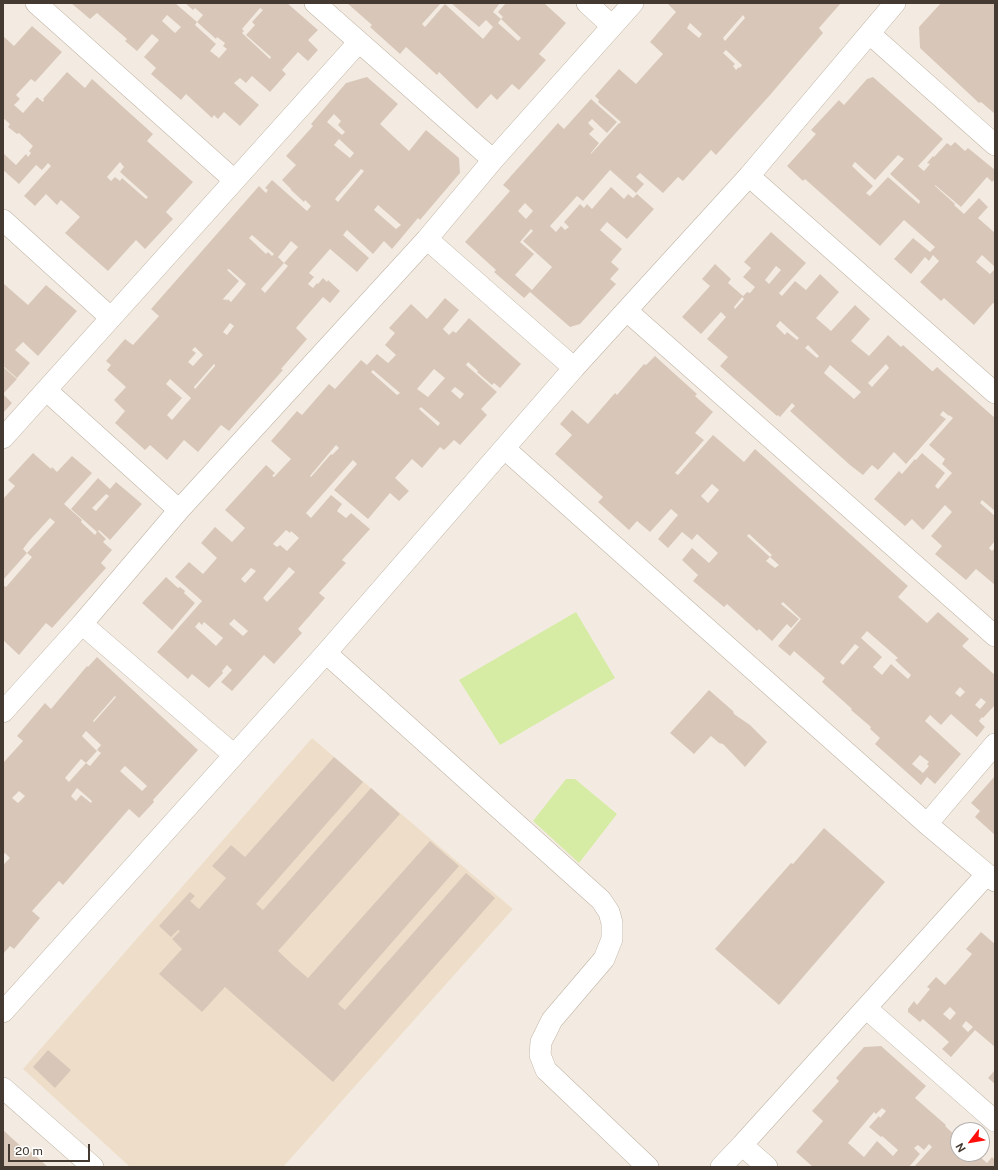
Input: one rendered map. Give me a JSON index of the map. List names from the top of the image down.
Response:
{
  "scale_bar": "20 m",
  "north": "bottom left"
}
